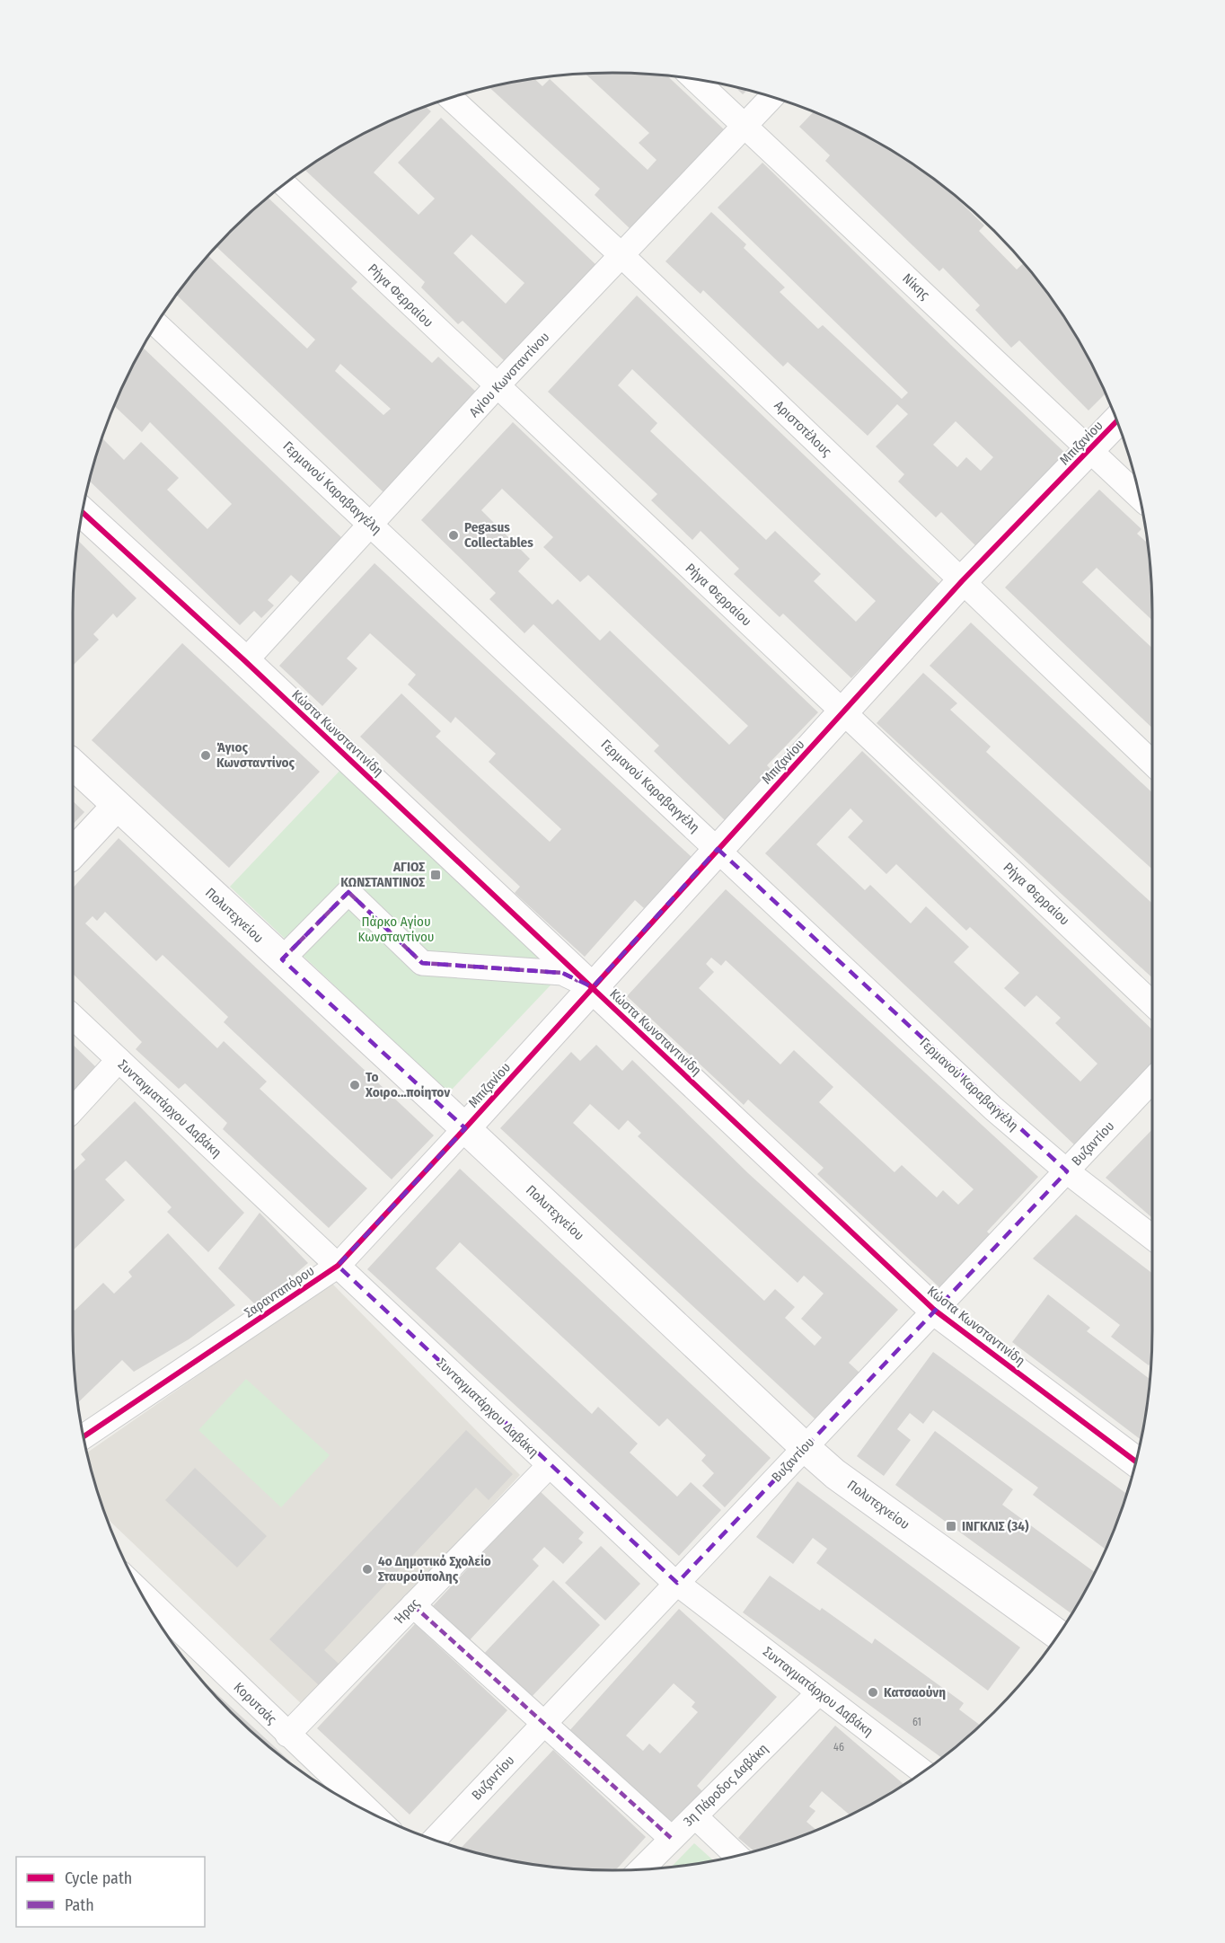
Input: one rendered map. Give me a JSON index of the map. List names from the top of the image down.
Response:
{
  "streets": {
    "street": [
      "Νίκης",
      "Ρήγα Φερραίου",
      "Αγίου Κωνσταντίνου",
      "Αριστοτέλους",
      "Μπιζανίου",
      "Γερμανού Καραβαγγέλη",
      "Κώστα Κωνσταντινίδη",
      "Πολυτεχνείου",
      "Συνταγματάρχου Δαβάκη",
      "Βυζαντίου",
      "Σαρανταπόρου",
      "Ήρας",
      "Κορυτσάς",
      "3η Πάροδος Δαβάκη"
    ]
  },
  "crossings": [
    ["Νίκης", "Αγίου Κωνσταντίνου"],
    ["Νίκης", "Μπιζανίου"],
    ["Ρήγα Φερραίου", "Αγίου Κωνσταντίνου"],
    ["Ρήγα Φερραίου", "Μπιζανίου"],
    ["Αγίου Κωνσταντίνου", "Αριστοτέλους"],
    ["Αγίου Κωνσταντίνου", "Γερμανού Καραβαγγέλη"],
    ["Αγίου Κωνσταντίνου", "Κώστα Κωνσταντινίδη"],
    ["Αριστοτέλους", "Μπιζανίου"],
    ["Μπιζανίου", "Γερμανού Καραβαγγέλη"],
    ["Μπιζανίου", "Κώστα Κωνσταντινίδη"],
    ["Μπιζανίου", "Πολυτεχνείου"],
    ["Μπιζανίου", "Σαρανταπόρου"],
    ["Γερμανού Καραβαγγέλη", "Βυζαντίου"],
    ["Κώστα Κωνσταντινίδη", "Βυζαντίου"],
    ["Πολυτεχνείου", "Βυζαντίου"],
    ["Πολυτεχνείου", "Σαρανταπόρου"],
    ["Συνταγματάρχου Δαβάκη", "Βυζαντίου"],
    ["Συνταγματάρχου Δαβάκη", "Σαρανταπόρου"],
    ["Συνταγματάρχου Δαβάκη", "Ήρας"],
    ["Συνταγματάρχου Δαβάκη", "3η Πάροδος Δαβάκη"],
    ["Ήρας", "Κορυτσάς"]
  ],
  "parks": ["Πάρκο Αγίου Κωνσταντίνου"],
  "places": {
    "other": [
      "Pegasus Collectables",
      "Άγιος Κωνσταντίνος",
      "Το Χοιρο...ποίητον",
      "4ο Δημοτικό Σχολείο Σταυρούπολης",
      "Κατσαούνη"
    ],
    "transit": ["ΑΓΙΟΣ ΚΩΝΣΤΑΝΤΙΝΟΣ", "ΙΝΓΚΛΙΣ (34)"]
  },
  "house_numbers": ["61", "46"],
  "legend": ["Cycle path", "Path"]
}
